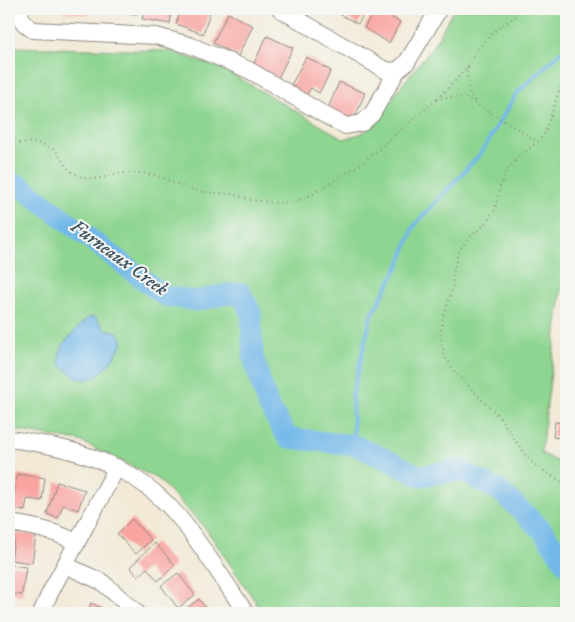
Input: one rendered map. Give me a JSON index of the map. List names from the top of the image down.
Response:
{
  "water": ["Furneaux Creek"]
}
